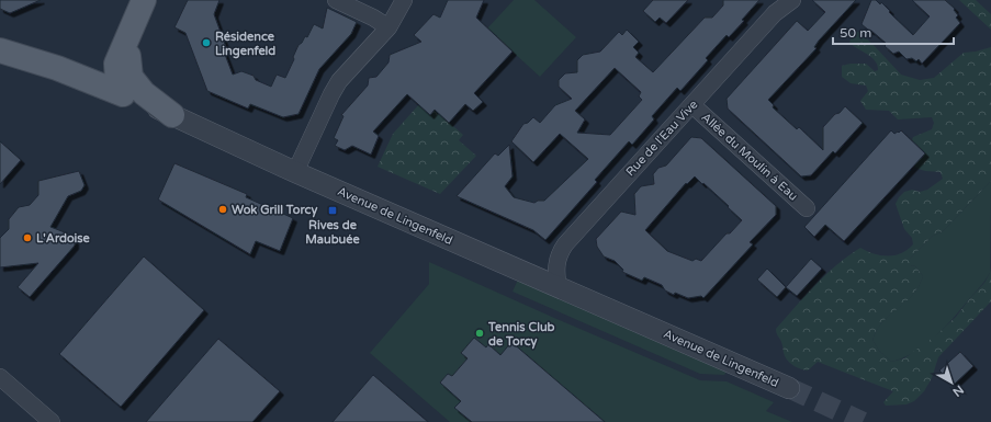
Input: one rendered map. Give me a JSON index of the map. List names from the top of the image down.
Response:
{
  "streets": {
    "main road": ["Avenue de Lingenfeld"],
    "street": ["Rue de l'Eau Vive", "Allée du Moulin à Eau"]
  },
  "crossings": [
    ["Rue de l'Eau Vive", "Allée du Moulin à Eau"],
    ["Rue de l'Eau Vive", "Avenue de Lingenfeld"]
  ],
  "places": {
    "other": [
      "Résidence Lingenfeld",
      "Wok Grill Torcy",
      "L'Ardoise",
      "Tennis Club de Torcy"
    ],
    "transit": ["Rives de Maubuée"]
  },
  "scale_bar": "50 m",
  "north": "bottom right"
}
